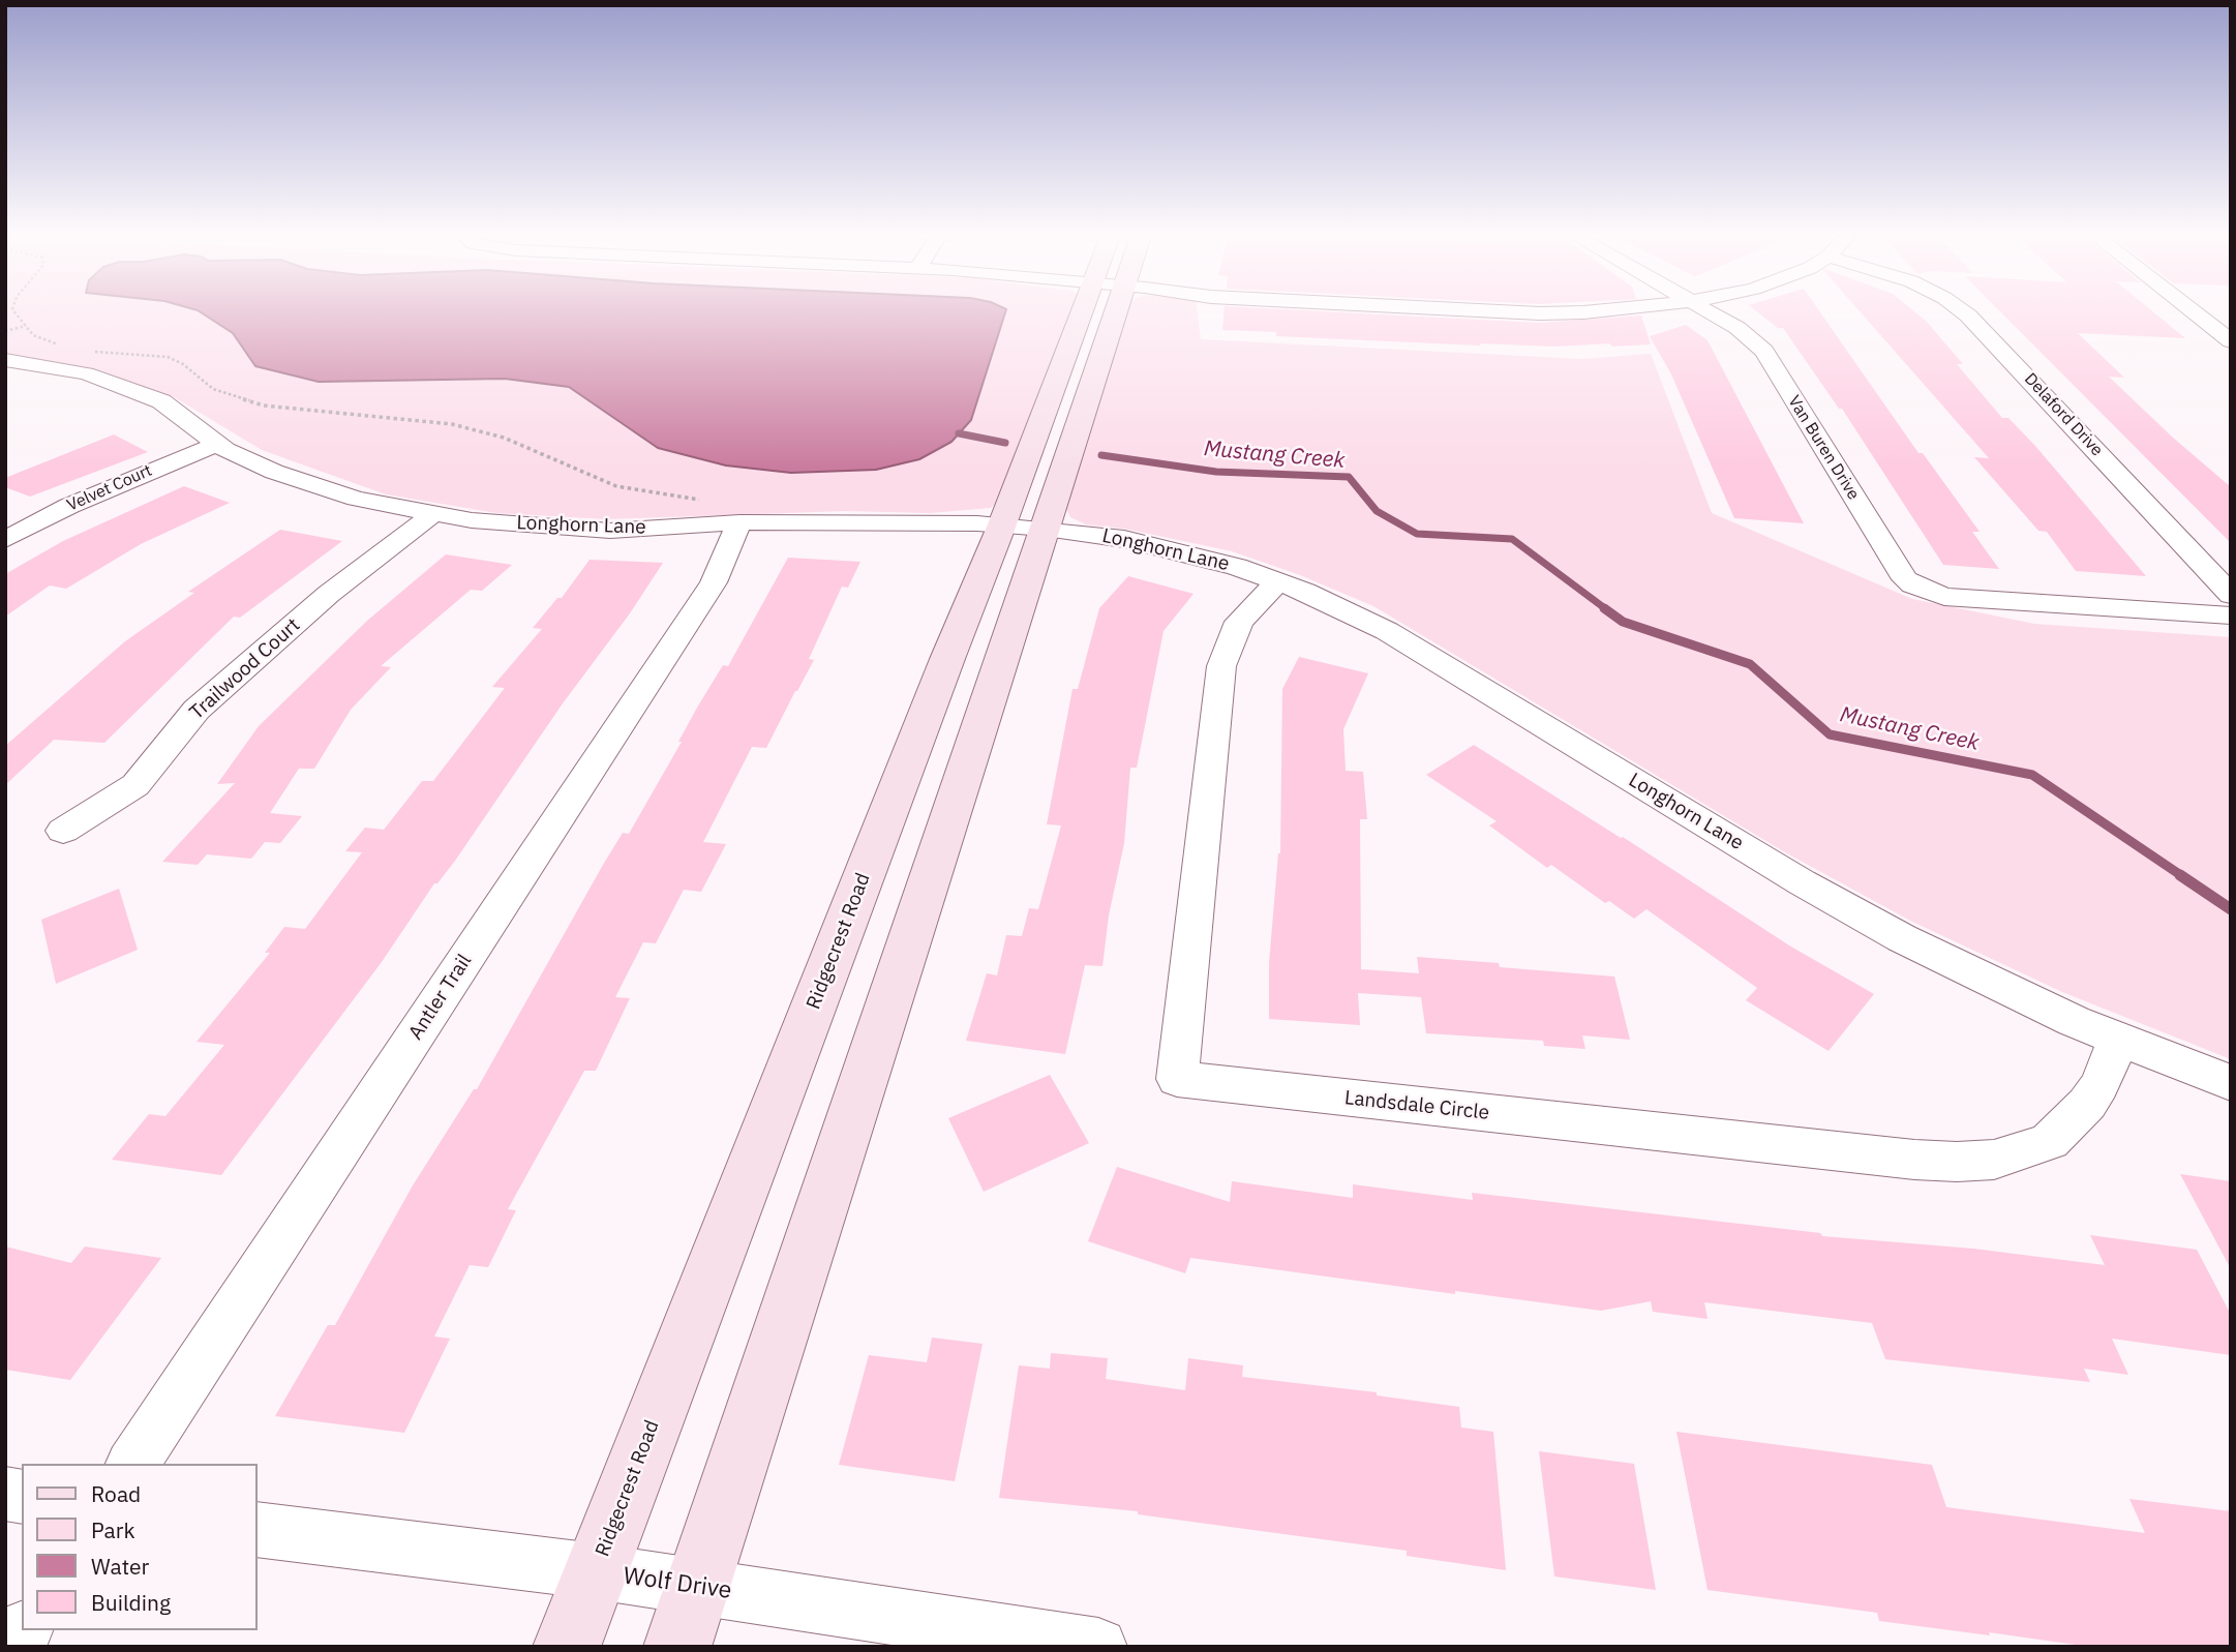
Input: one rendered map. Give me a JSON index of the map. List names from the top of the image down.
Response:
{
  "streets": {
    "main road": ["Ridgecrest Road"],
    "street": [
      "Delaford Drive",
      "Van Buren Drive",
      "Velvet Court",
      "Longhorn Lane",
      "Trailwood Court",
      "Antler Trail",
      "Landsdale Circle",
      "Wolf Drive"
    ]
  },
  "crossings": [
    ["Velvet Court", "Longhorn Lane"],
    ["Longhorn Lane", "Trailwood Court"],
    ["Longhorn Lane", "Ridgecrest Road"],
    ["Longhorn Lane", "Antler Trail"],
    ["Longhorn Lane", "Landsdale Circle"],
    ["Ridgecrest Road", "Wolf Drive"]
  ],
  "water": ["Mustang Creek"],
  "legend": [
    "Road",
    "Park",
    "Water",
    "Building"
  ]
}
